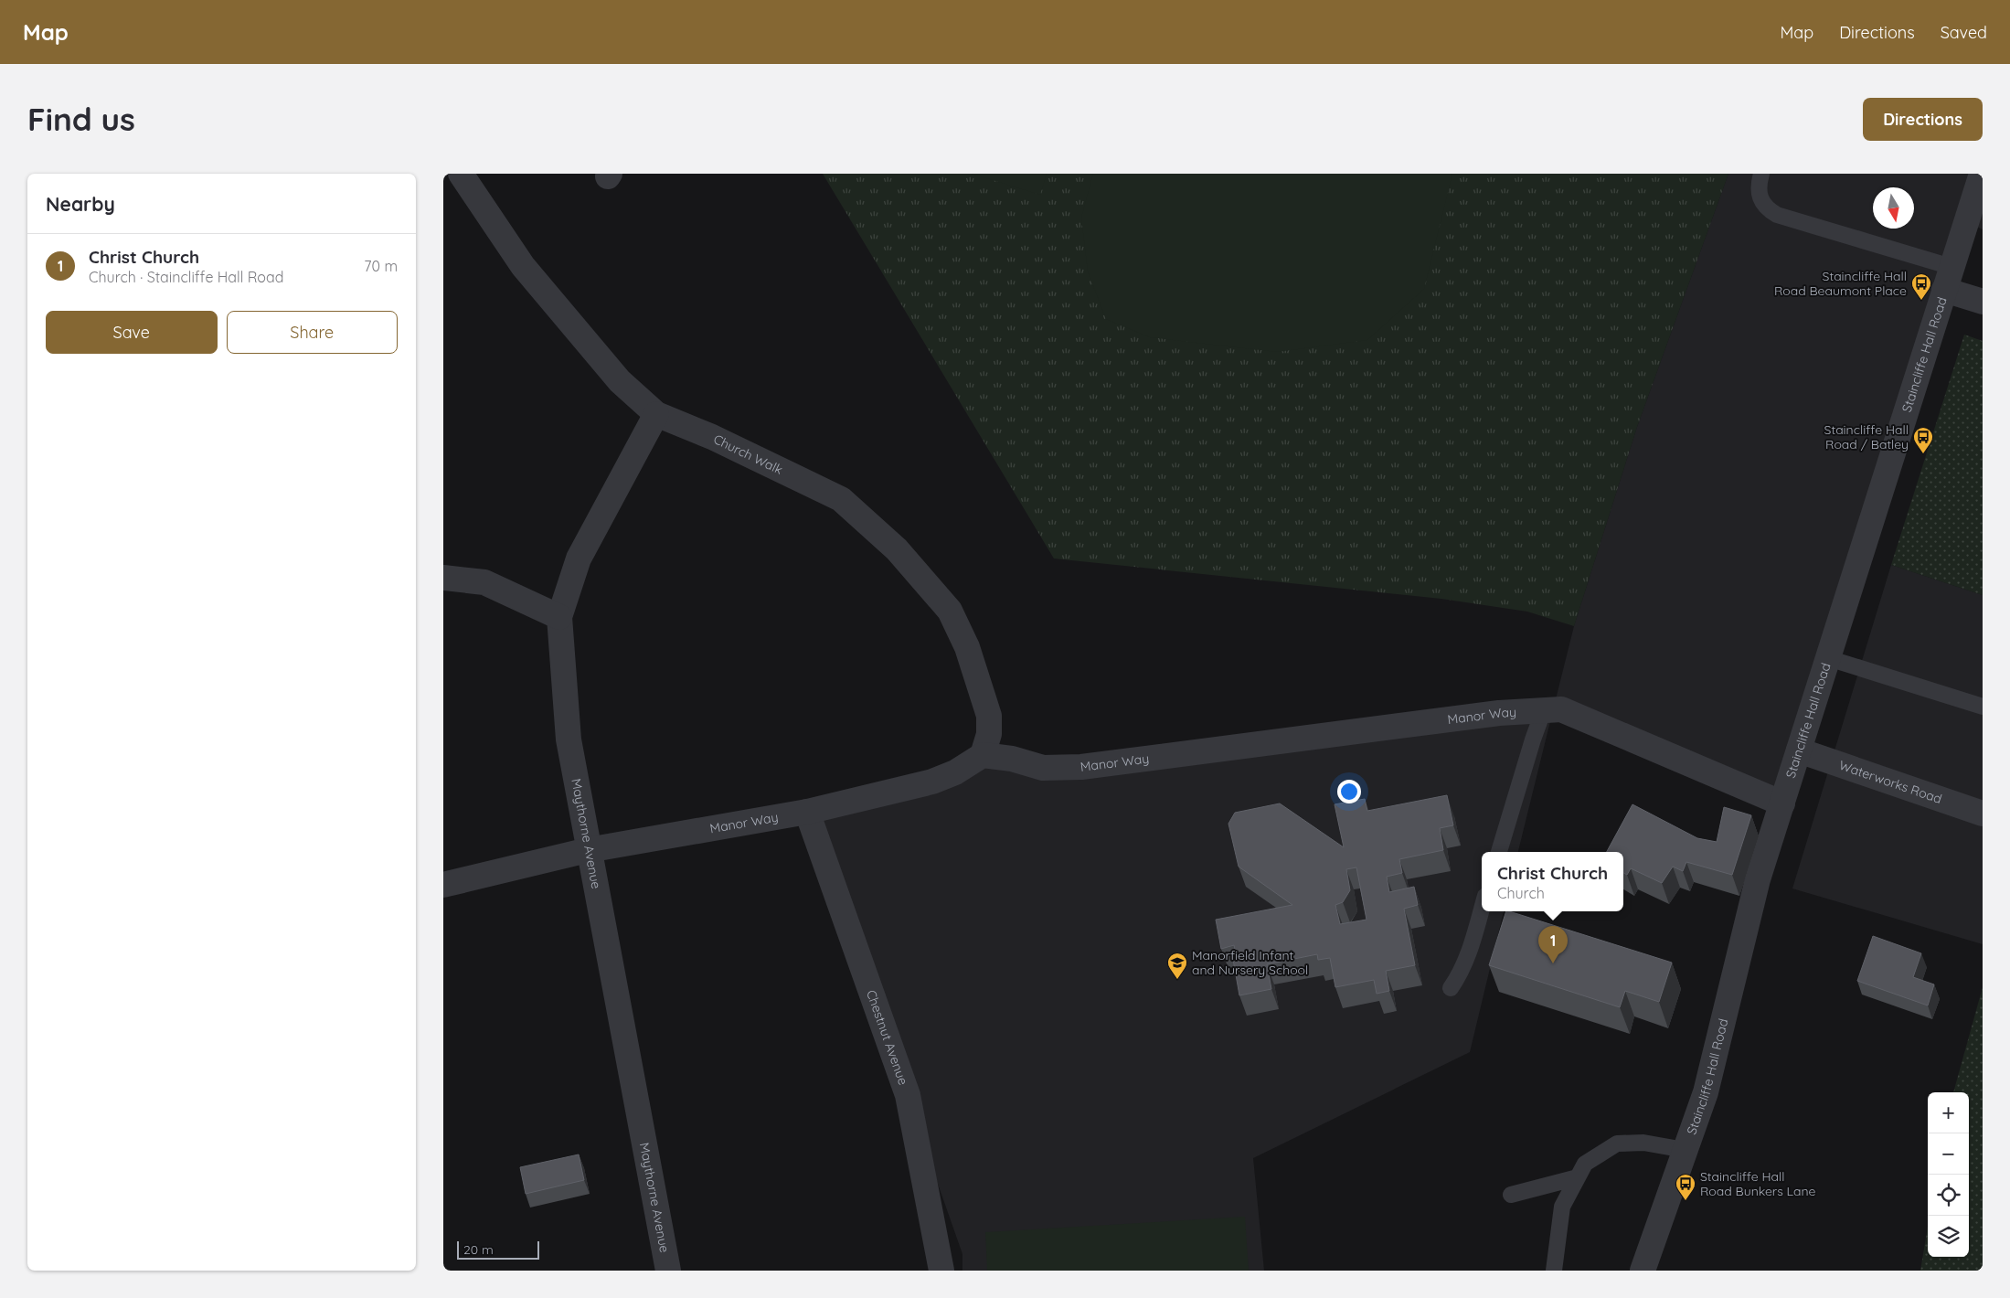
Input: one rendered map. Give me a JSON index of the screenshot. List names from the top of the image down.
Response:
{
  "streets": {
    "street": [
      "Staincliffe Hall Road",
      "Church Walk",
      "Manor Way",
      "Waterworks Road",
      "Maythorne Avenue",
      "Chestnut Avenue"
    ]
  },
  "crossings": [
    ["Staincliffe Hall Road", "Manor Way"],
    ["Staincliffe Hall Road", "Waterworks Road"],
    ["Church Walk", "Manor Way"],
    ["Church Walk", "Maythorne Avenue"],
    ["Manor Way", "Maythorne Avenue"],
    ["Manor Way", "Chestnut Avenue"]
  ],
  "places": {
    "bus stop": ["Staincliffe Hall Road Beaumont Place", "Staincliffe Hall Road / Batley", "Staincliffe Hall Road Bunkers Lane"],
    "school or university": ["Manorfield Infant and Nursery School"]
  },
  "scale_bar": "20 m",
  "north": "bottom",
  "page": {
    "header": "Map",
    "nav": ["Map", "Directions", "Saved"],
    "buttons": [
      "Directions",
      ["Save", "Share"]
    ],
    "title": "Find us",
    "heading": "Nearby",
    "list": [
      {
        "mark": "1",
        "name": "Christ Church",
        "note": "Church · Staincliffe Hall Road",
        "value": "70 m"
      }
    ],
    "popup": ["Christ Church", "Church"],
    "pins": "1",
    "map_buttons": ["+", "−"],
    "scale": "20 m"
  }
}
